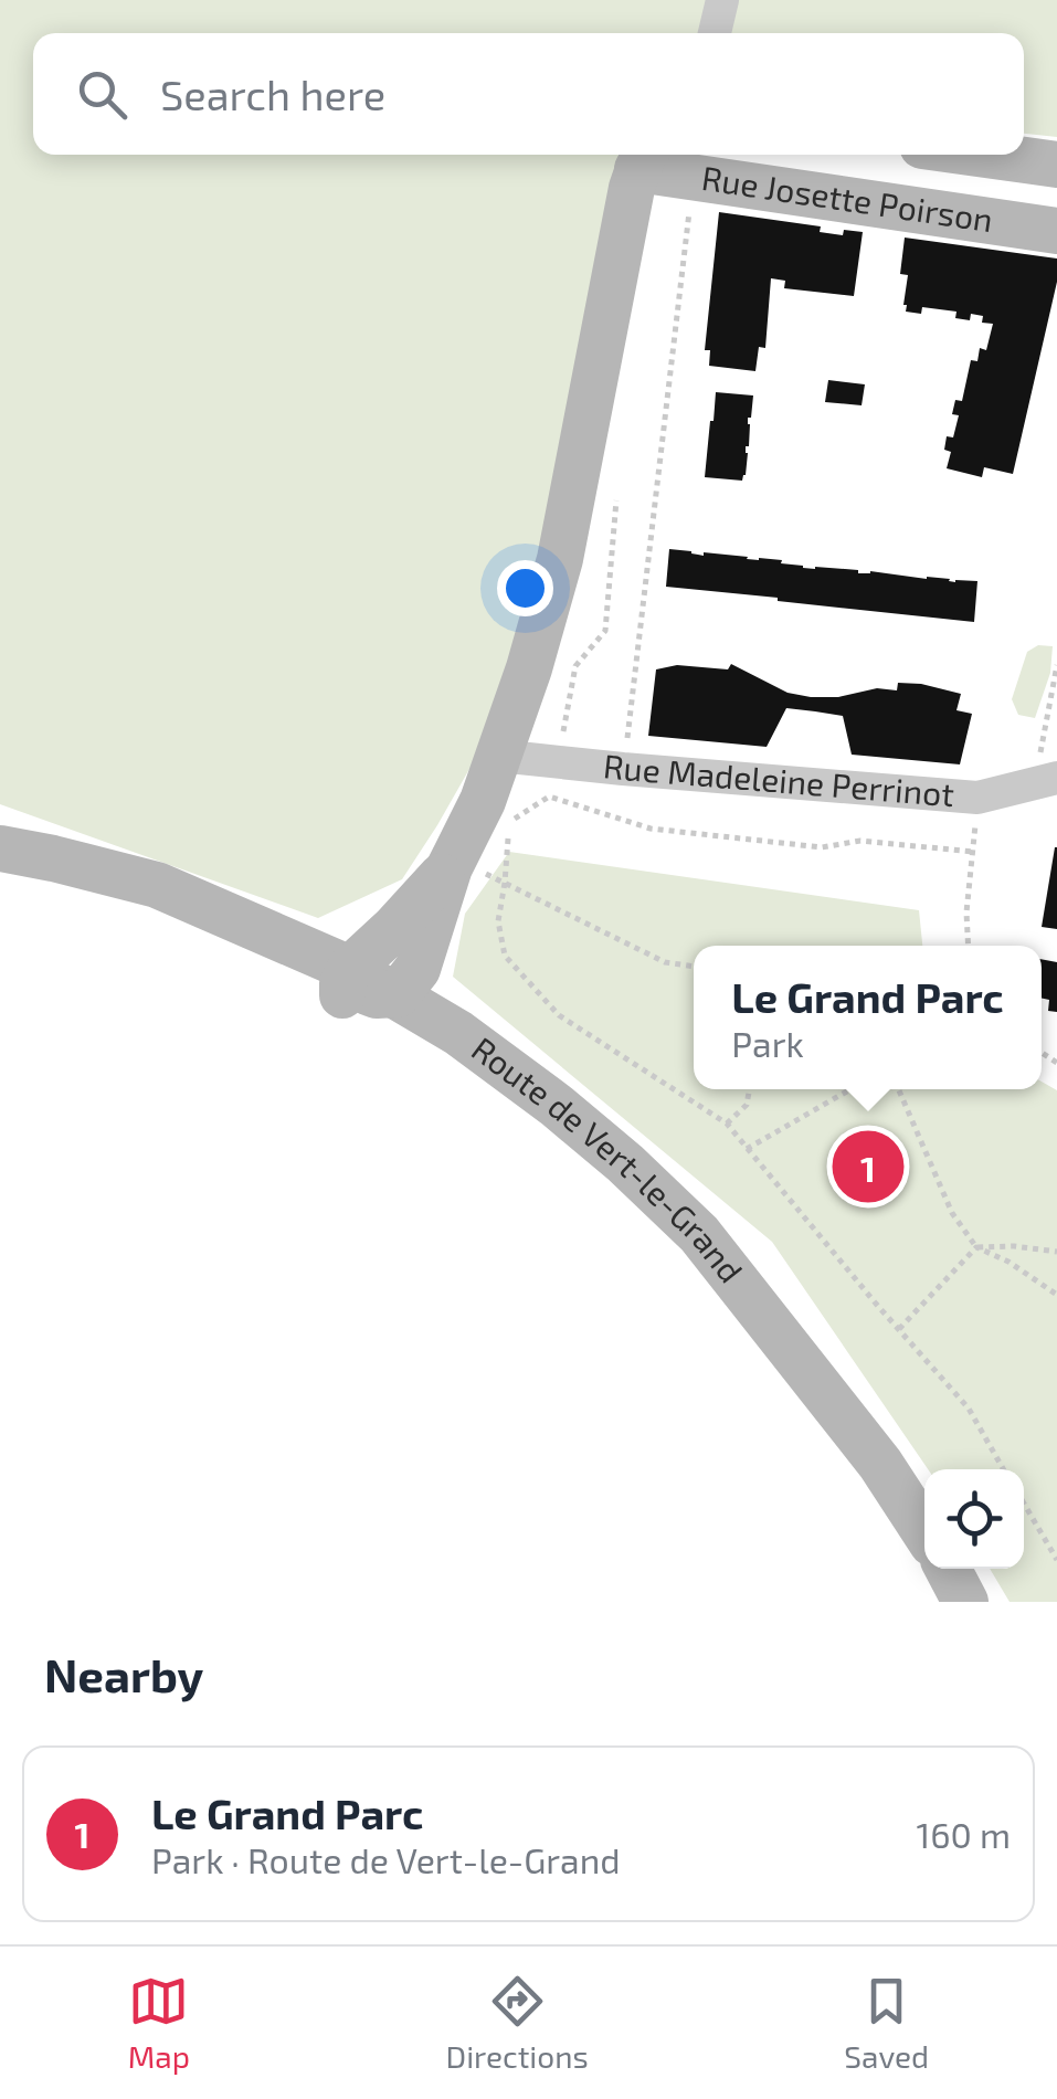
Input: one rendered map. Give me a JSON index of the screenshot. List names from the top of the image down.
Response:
{
  "streets": {
    "main road": ["Rue Josette Poirson", "Route de Vert-le-Grand"],
    "street": ["Rue Madeleine Perrinot"]
  },
  "page": {
    "search": "Search here",
    "popup": ["Le Grand Parc", "Park"],
    "pins": "1",
    "heading": "Nearby",
    "list": [
      {
        "mark": "1",
        "name": "Le Grand Parc",
        "note": "Park · Route de Vert-le-Grand",
        "value": "160 m"
      }
    ],
    "nav": ["Map", "Directions", "Saved"]
  }
}
